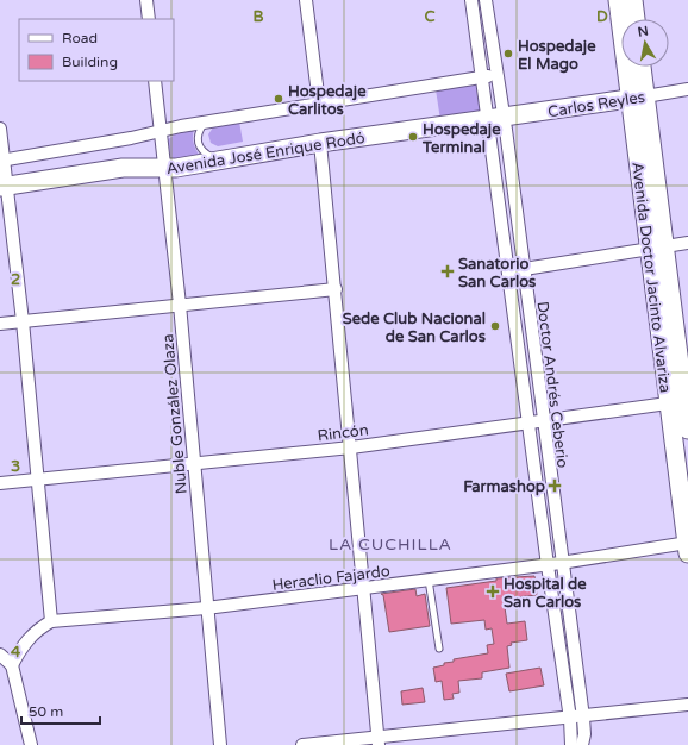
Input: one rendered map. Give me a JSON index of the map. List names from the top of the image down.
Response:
{
  "streets": {
    "main road": ["Carlos Reyles", "Avenida José Enrique Rodó", "Avenida Doctor Jacinto Alvariza"],
    "street": [
      "Doctor Andrés Ceberio",
      "Nuble González Olaza",
      "Rincón",
      "Heraclio Fajardo"
    ]
  },
  "crossings": [
    ["Carlos Reyles", "Avenida José Enrique Rodó"],
    ["Carlos Reyles", "Avenida Doctor Jacinto Alvariza"],
    ["Carlos Reyles", "Doctor Andrés Ceberio"],
    ["Avenida José Enrique Rodó", "Doctor Andrés Ceberio"],
    ["Avenida José Enrique Rodó", "Nuble González Olaza"],
    ["Avenida Doctor Jacinto Alvariza", "Rincón"],
    ["Avenida Doctor Jacinto Alvariza", "Heraclio Fajardo"],
    ["Doctor Andrés Ceberio", "Rincón"],
    ["Doctor Andrés Ceberio", "Heraclio Fajardo"],
    ["Nuble González Olaza", "Rincón"],
    ["Nuble González Olaza", "Heraclio Fajardo"]
  ],
  "districts": ["LA CUCHILLA"],
  "places": {
    "other": [
      "Hospedaje El Mago",
      "Hospedaje Carlitos",
      "Hospedaje Terminal",
      "Sede Club Nacional de San Carlos"
    ],
    "health": ["Sanatorio San Carlos", "Farmashop", "Hospital de San Carlos"]
  },
  "legend": ["Road", "Building"],
  "scale_bar": "50 m",
  "north": "top",
  "grid": {
    "columns": ["B", "C", "D"],
    "rows": ["2", "3", "4"]
  }
}
